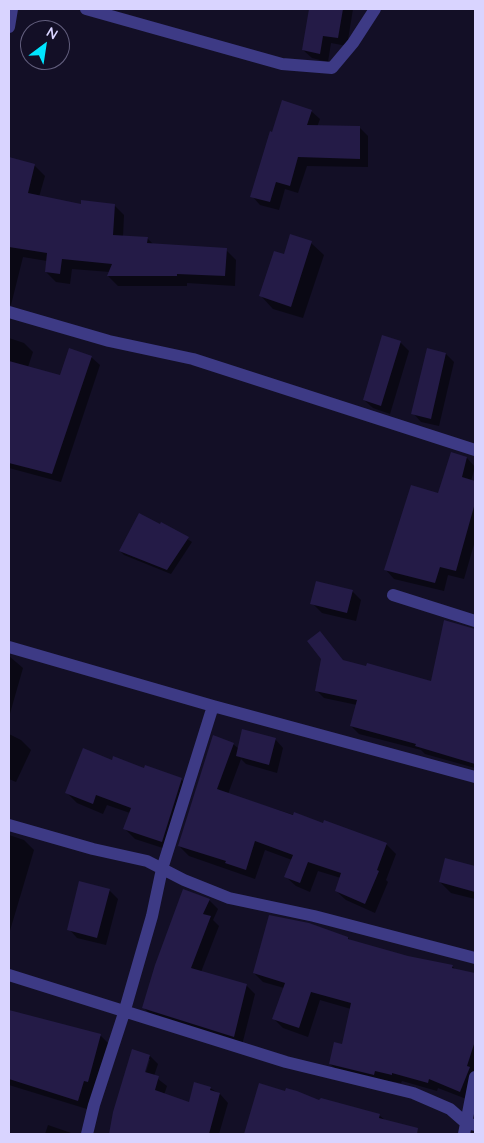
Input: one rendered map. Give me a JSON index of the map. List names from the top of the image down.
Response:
{
  "north": "top right"
}
